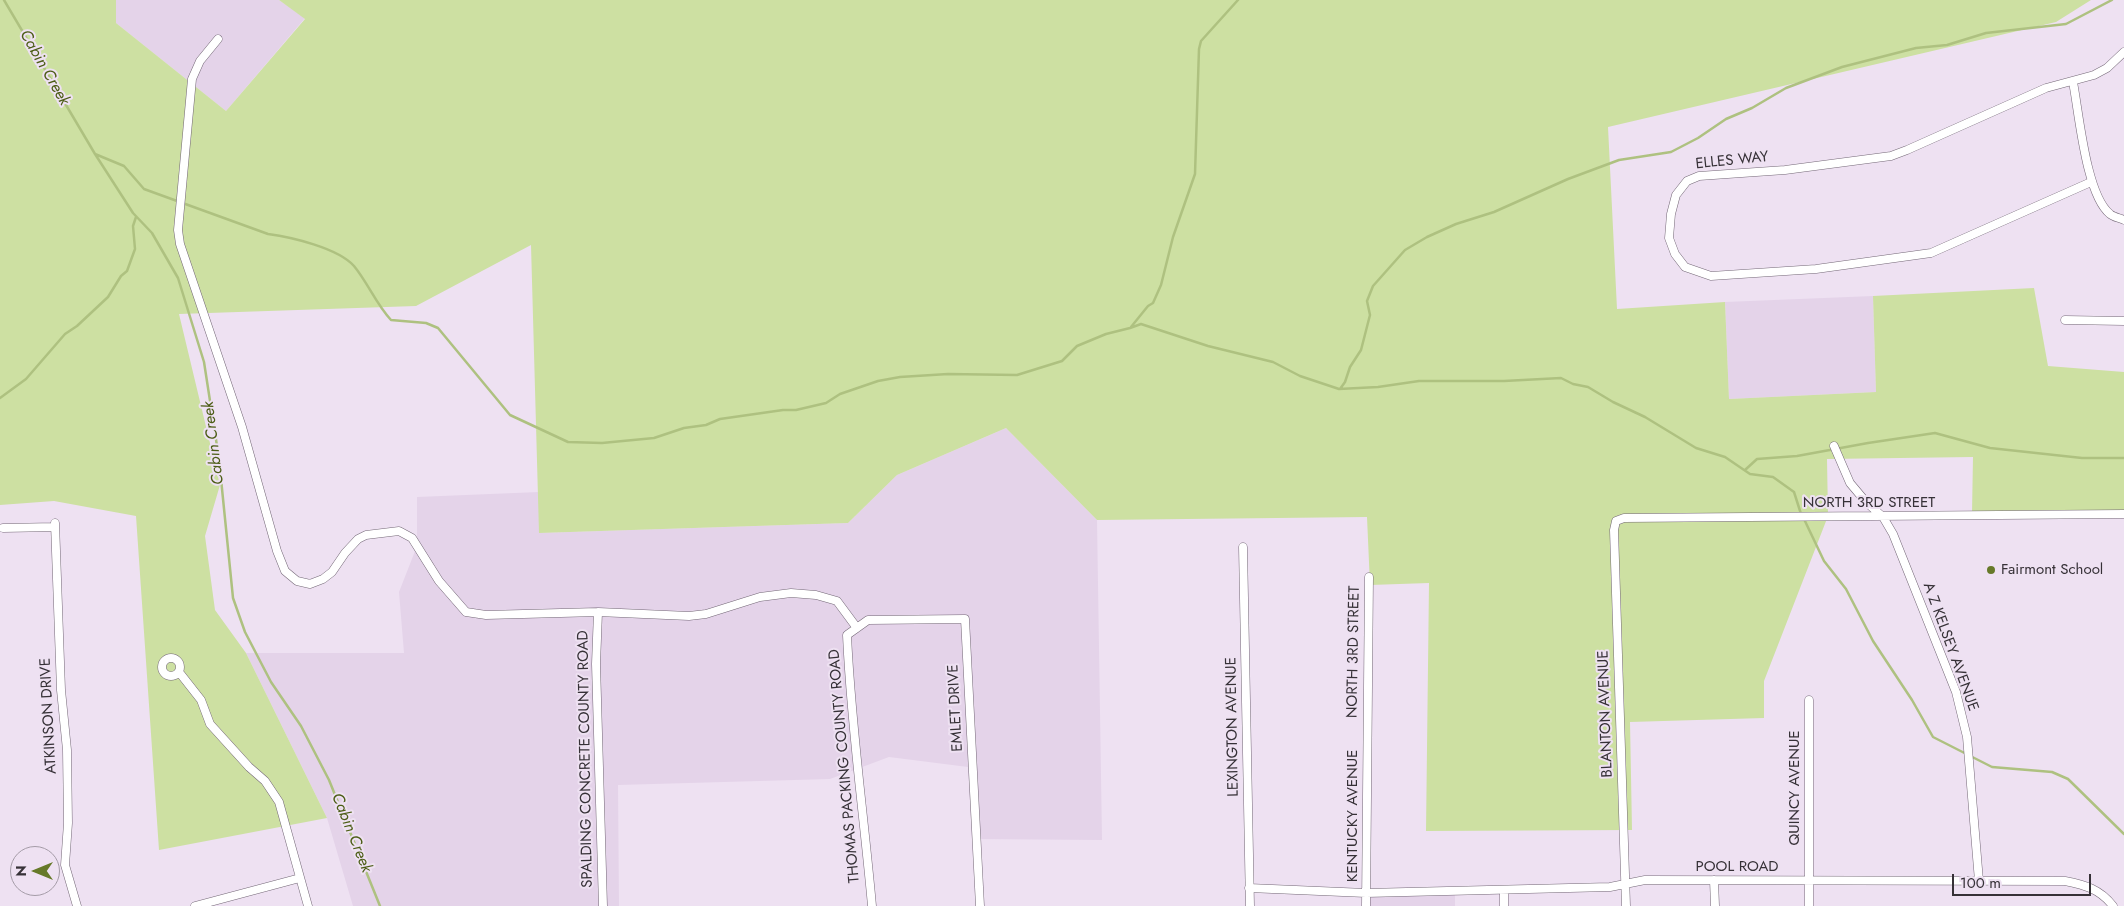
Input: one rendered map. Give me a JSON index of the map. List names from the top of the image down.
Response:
{
  "streets": {
    "street": [
      "ELLES WAY",
      "NORTH 3RD STREET",
      "A Z KELSEY AVENUE",
      "EMLET DRIVE",
      "BLANTON AVENUE",
      "ATKINSON DRIVE",
      "LEXINGTON AVENUE",
      "SPALDING CONCRETE COUNTY ROAD",
      "THOMAS PACKING COUNTY ROAD",
      "QUINCY AVENUE",
      "KENTUCKY AVENUE",
      "POOL ROAD"
    ]
  },
  "crossings": [
    ["NORTH 3RD STREET", "A Z KELSEY AVENUE"],
    ["NORTH 3RD STREET", "BLANTON AVENUE"],
    ["NORTH 3RD STREET", "KENTUCKY AVENUE"],
    ["A Z KELSEY AVENUE", "POOL ROAD"],
    ["EMLET DRIVE", "THOMAS PACKING COUNTY ROAD"],
    ["BLANTON AVENUE", "POOL ROAD"],
    ["LEXINGTON AVENUE", "POOL ROAD"],
    ["QUINCY AVENUE", "POOL ROAD"],
    ["KENTUCKY AVENUE", "POOL ROAD"]
  ],
  "water": ["Cabin Creek"],
  "places": ["Fairmont School"],
  "scale_bar": "100 m",
  "north": "left"
}
